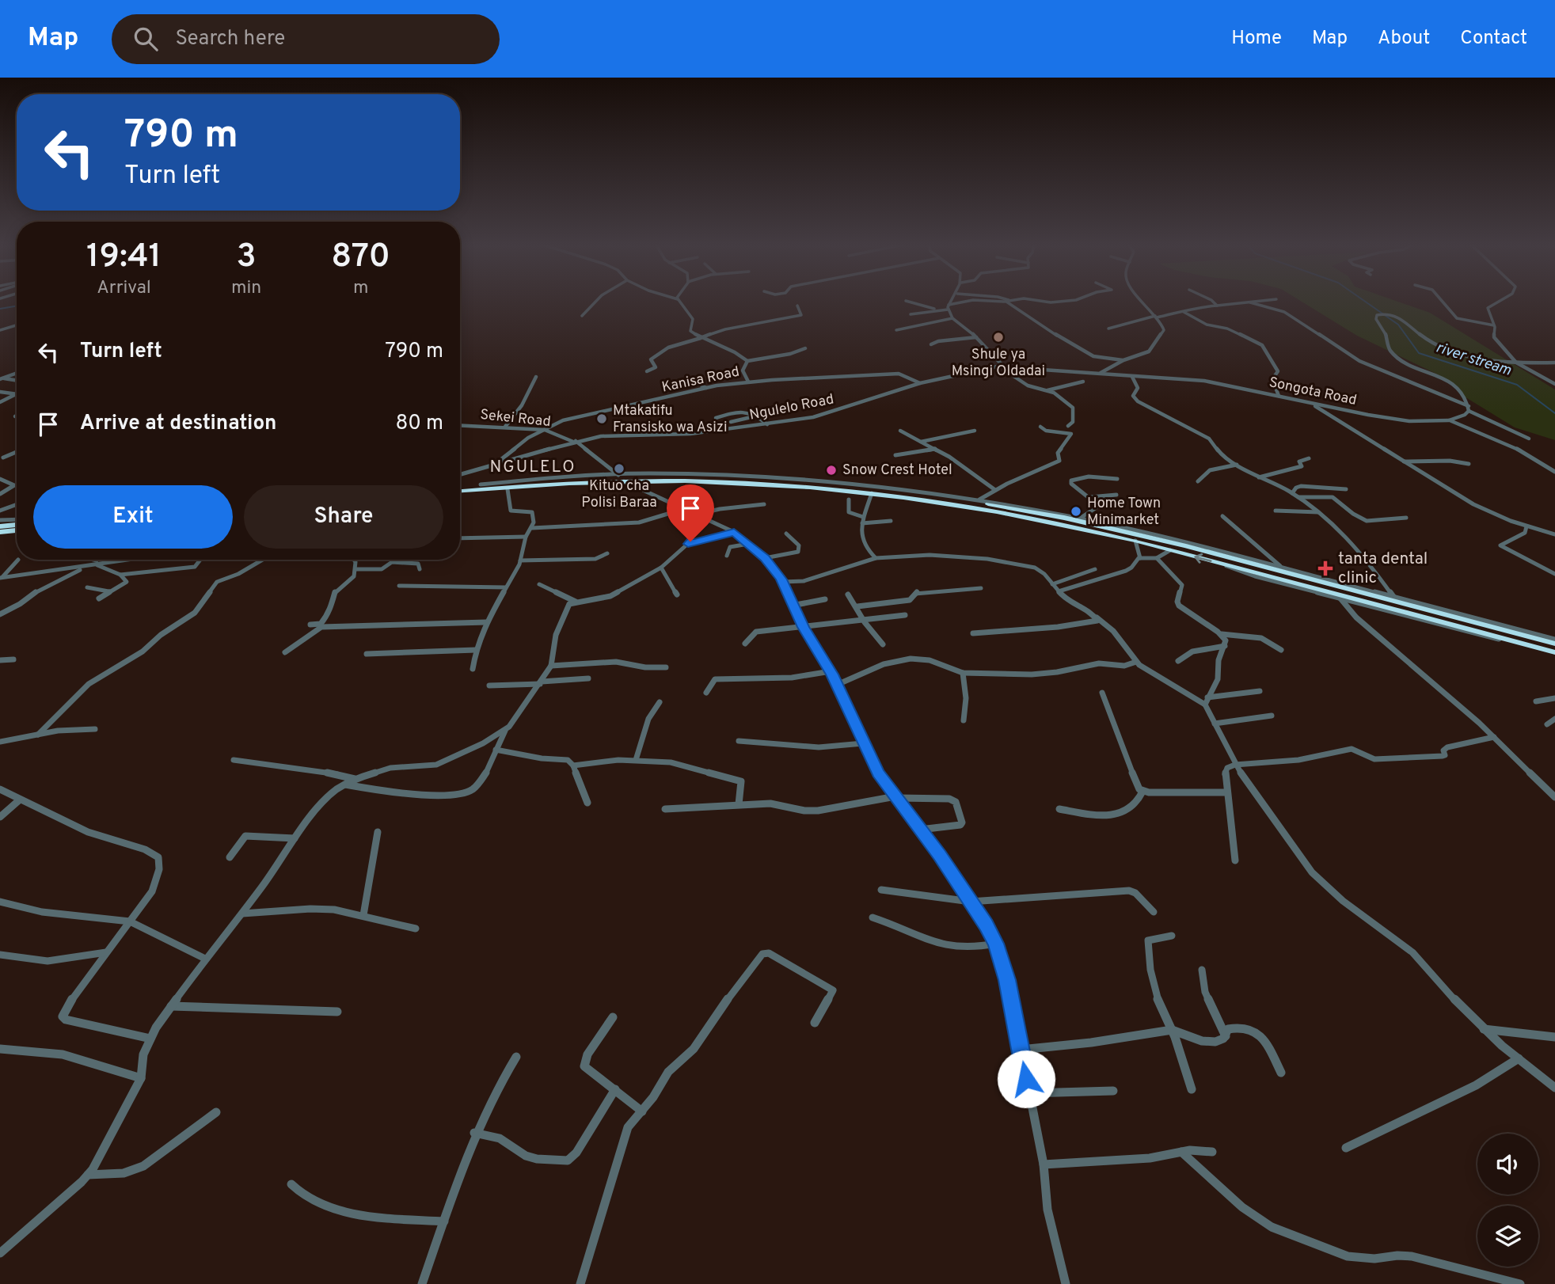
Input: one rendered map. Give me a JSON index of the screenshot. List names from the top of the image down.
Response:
{
  "streets": {
    "street": [
      "Kanisa Road",
      "Songota Road",
      "Ngulelo Road",
      "Sekei Road"
    ]
  },
  "crossings": [
    ["Kanisa Road", "Ngulelo Road"],
    ["Kanisa Road", "Sekei Road"],
    ["Songota Road", "Ngulelo Road"],
    ["Ngulelo Road", "Sekei Road"]
  ],
  "districts": ["NGULELO"],
  "water": ["river stream"],
  "places": {
    "other": [
      "Shule ya Msingi Oldadai",
      "Mtakatifu Fransisko wa Asizi",
      "Kituo cha Polisi Baraa",
      "Snow Crest Hotel",
      "Home Town Minimarket"
    ],
    "health": ["tanta dental clinic"]
  },
  "page": {
    "header": "Map",
    "search": "Search here",
    "nav": [
      "Home",
      "Map",
      "About",
      "Contact"
    ],
    "turn": ["790 m", "Turn left"],
    "eta": [
      "19:41",
      "Arrival",
      "3",
      "min",
      "870",
      "m"
    ],
    "list": [
      {
        "name": "Turn left",
        "value": "790 m"
      },
      {
        "name": "Arrive at destination",
        "value": "80 m"
      }
    ],
    "buttons": ["Exit", "Share"]
  }
}
